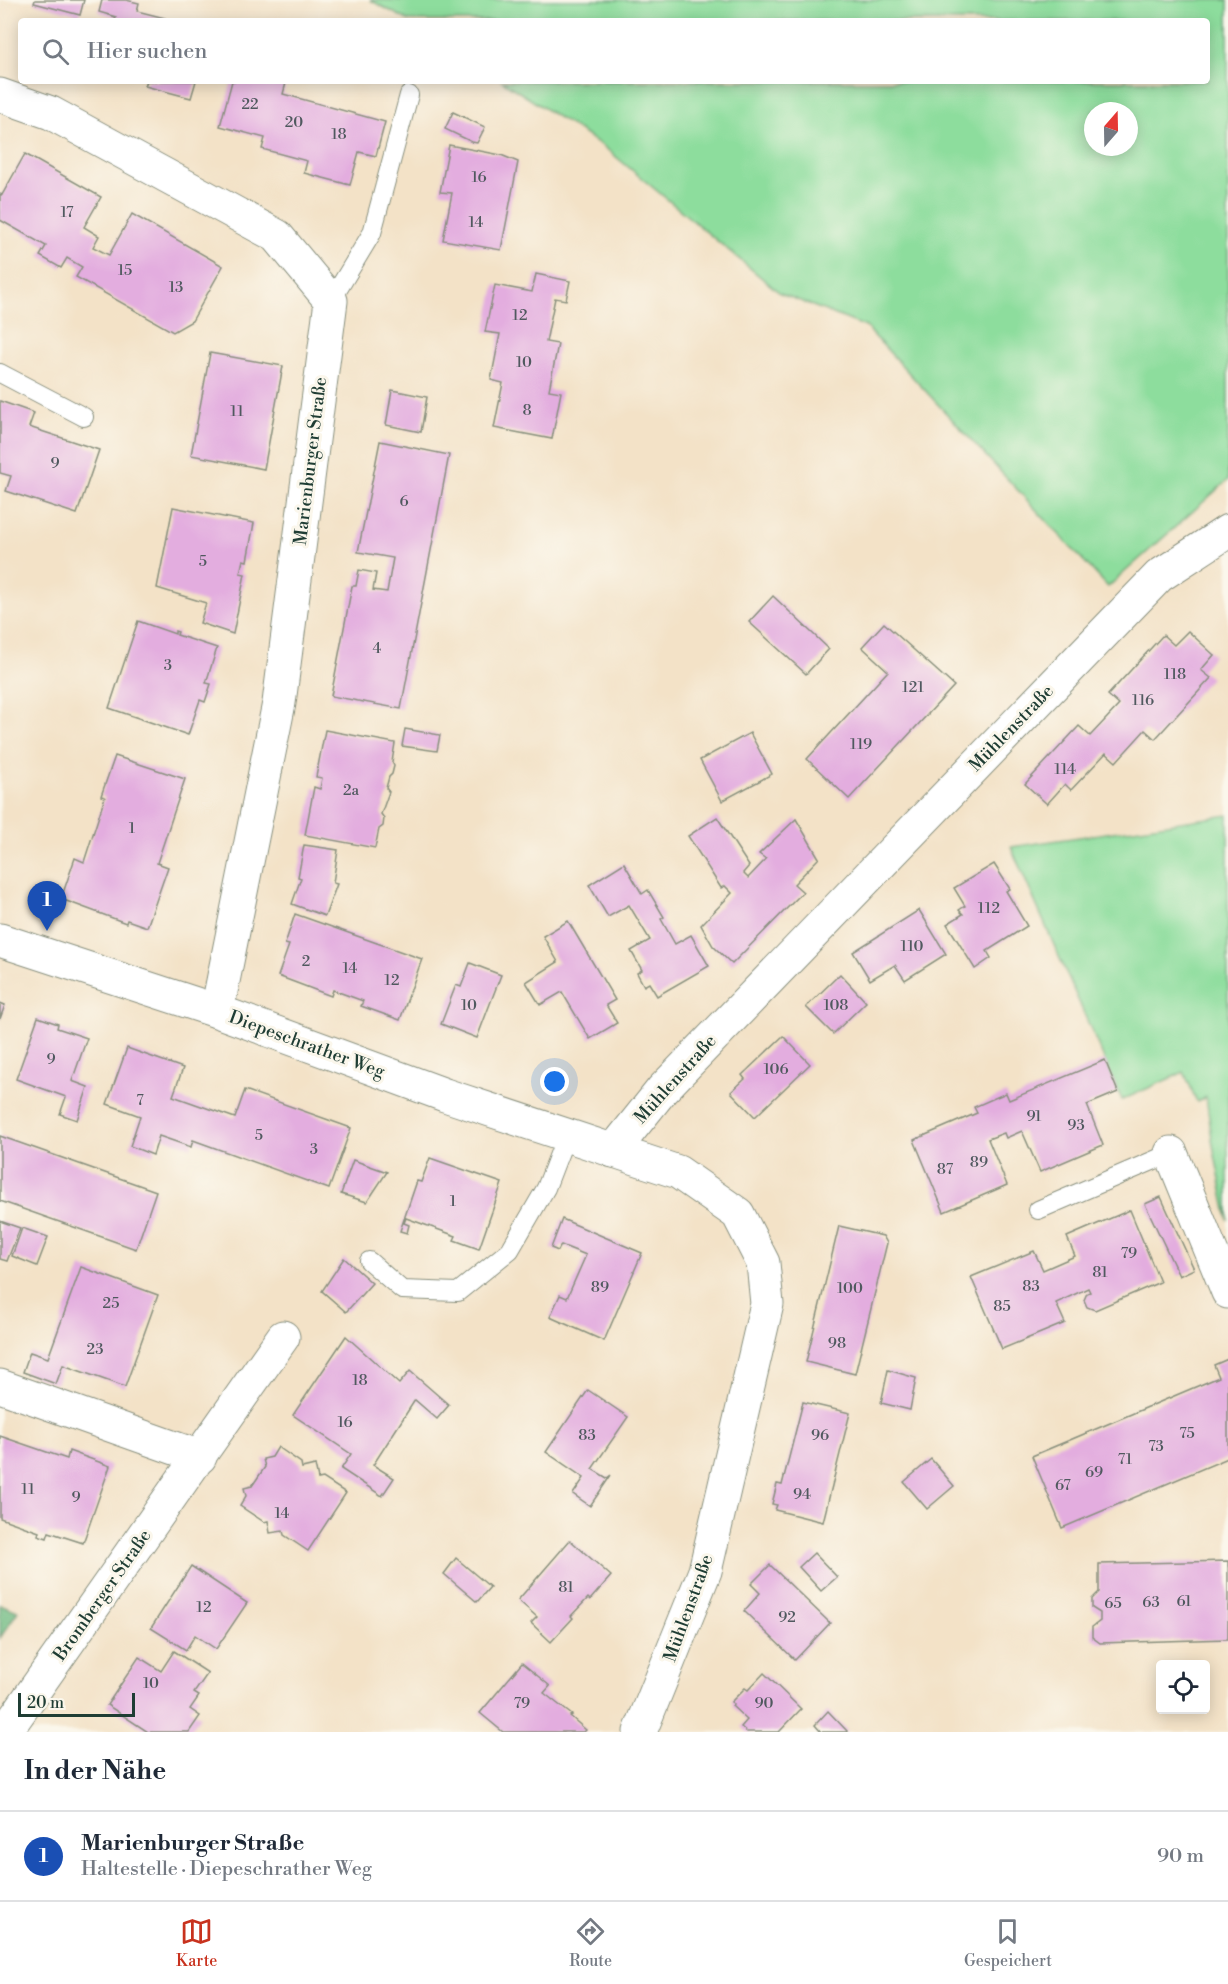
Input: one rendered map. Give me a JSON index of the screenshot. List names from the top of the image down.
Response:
{
  "streets": {
    "street": [
      "Marienburger Straße",
      "Mühlenstraße",
      "Diepeschrather Weg",
      "Bromberger Straße"
    ]
  },
  "crossings": [
    ["Marienburger Straße", "Diepeschrather Weg"],
    ["Mühlenstraße", "Diepeschrather Weg"]
  ],
  "house_numbers": [
    "22",
    "20",
    "18",
    "16",
    "17",
    "14",
    "15",
    "13",
    "12",
    "10",
    "8",
    "11",
    "9",
    "6",
    "5",
    "4",
    "3",
    "118",
    "121",
    "116",
    "119",
    "114",
    "2a",
    "1",
    "112",
    "110",
    "2",
    "14",
    "12",
    "10",
    "108",
    "9",
    "106",
    "7",
    "91",
    "93",
    "5",
    "3",
    "89",
    "87",
    "1",
    "79",
    "81",
    "83",
    "89",
    "100",
    "25",
    "85",
    "98",
    "23",
    "18",
    "16",
    "75",
    "83",
    "96",
    "73",
    "71",
    "69",
    "67",
    "11",
    "94",
    "9",
    "14",
    "81",
    "61",
    "63",
    "65",
    "12",
    "92",
    "10",
    "79",
    "90"
  ],
  "scale_bar": "20 m",
  "north": "top",
  "page": {
    "search": "Hier suchen",
    "pins": "1",
    "scale": "20 m",
    "heading": "In der Nähe",
    "list": [
      {
        "mark": "1",
        "name": "Marienburger Straße",
        "note": "Haltestelle · Diepeschrather Weg",
        "value": "90 m"
      }
    ],
    "nav": ["Karte", "Route", "Gespeichert"]
  }
}
